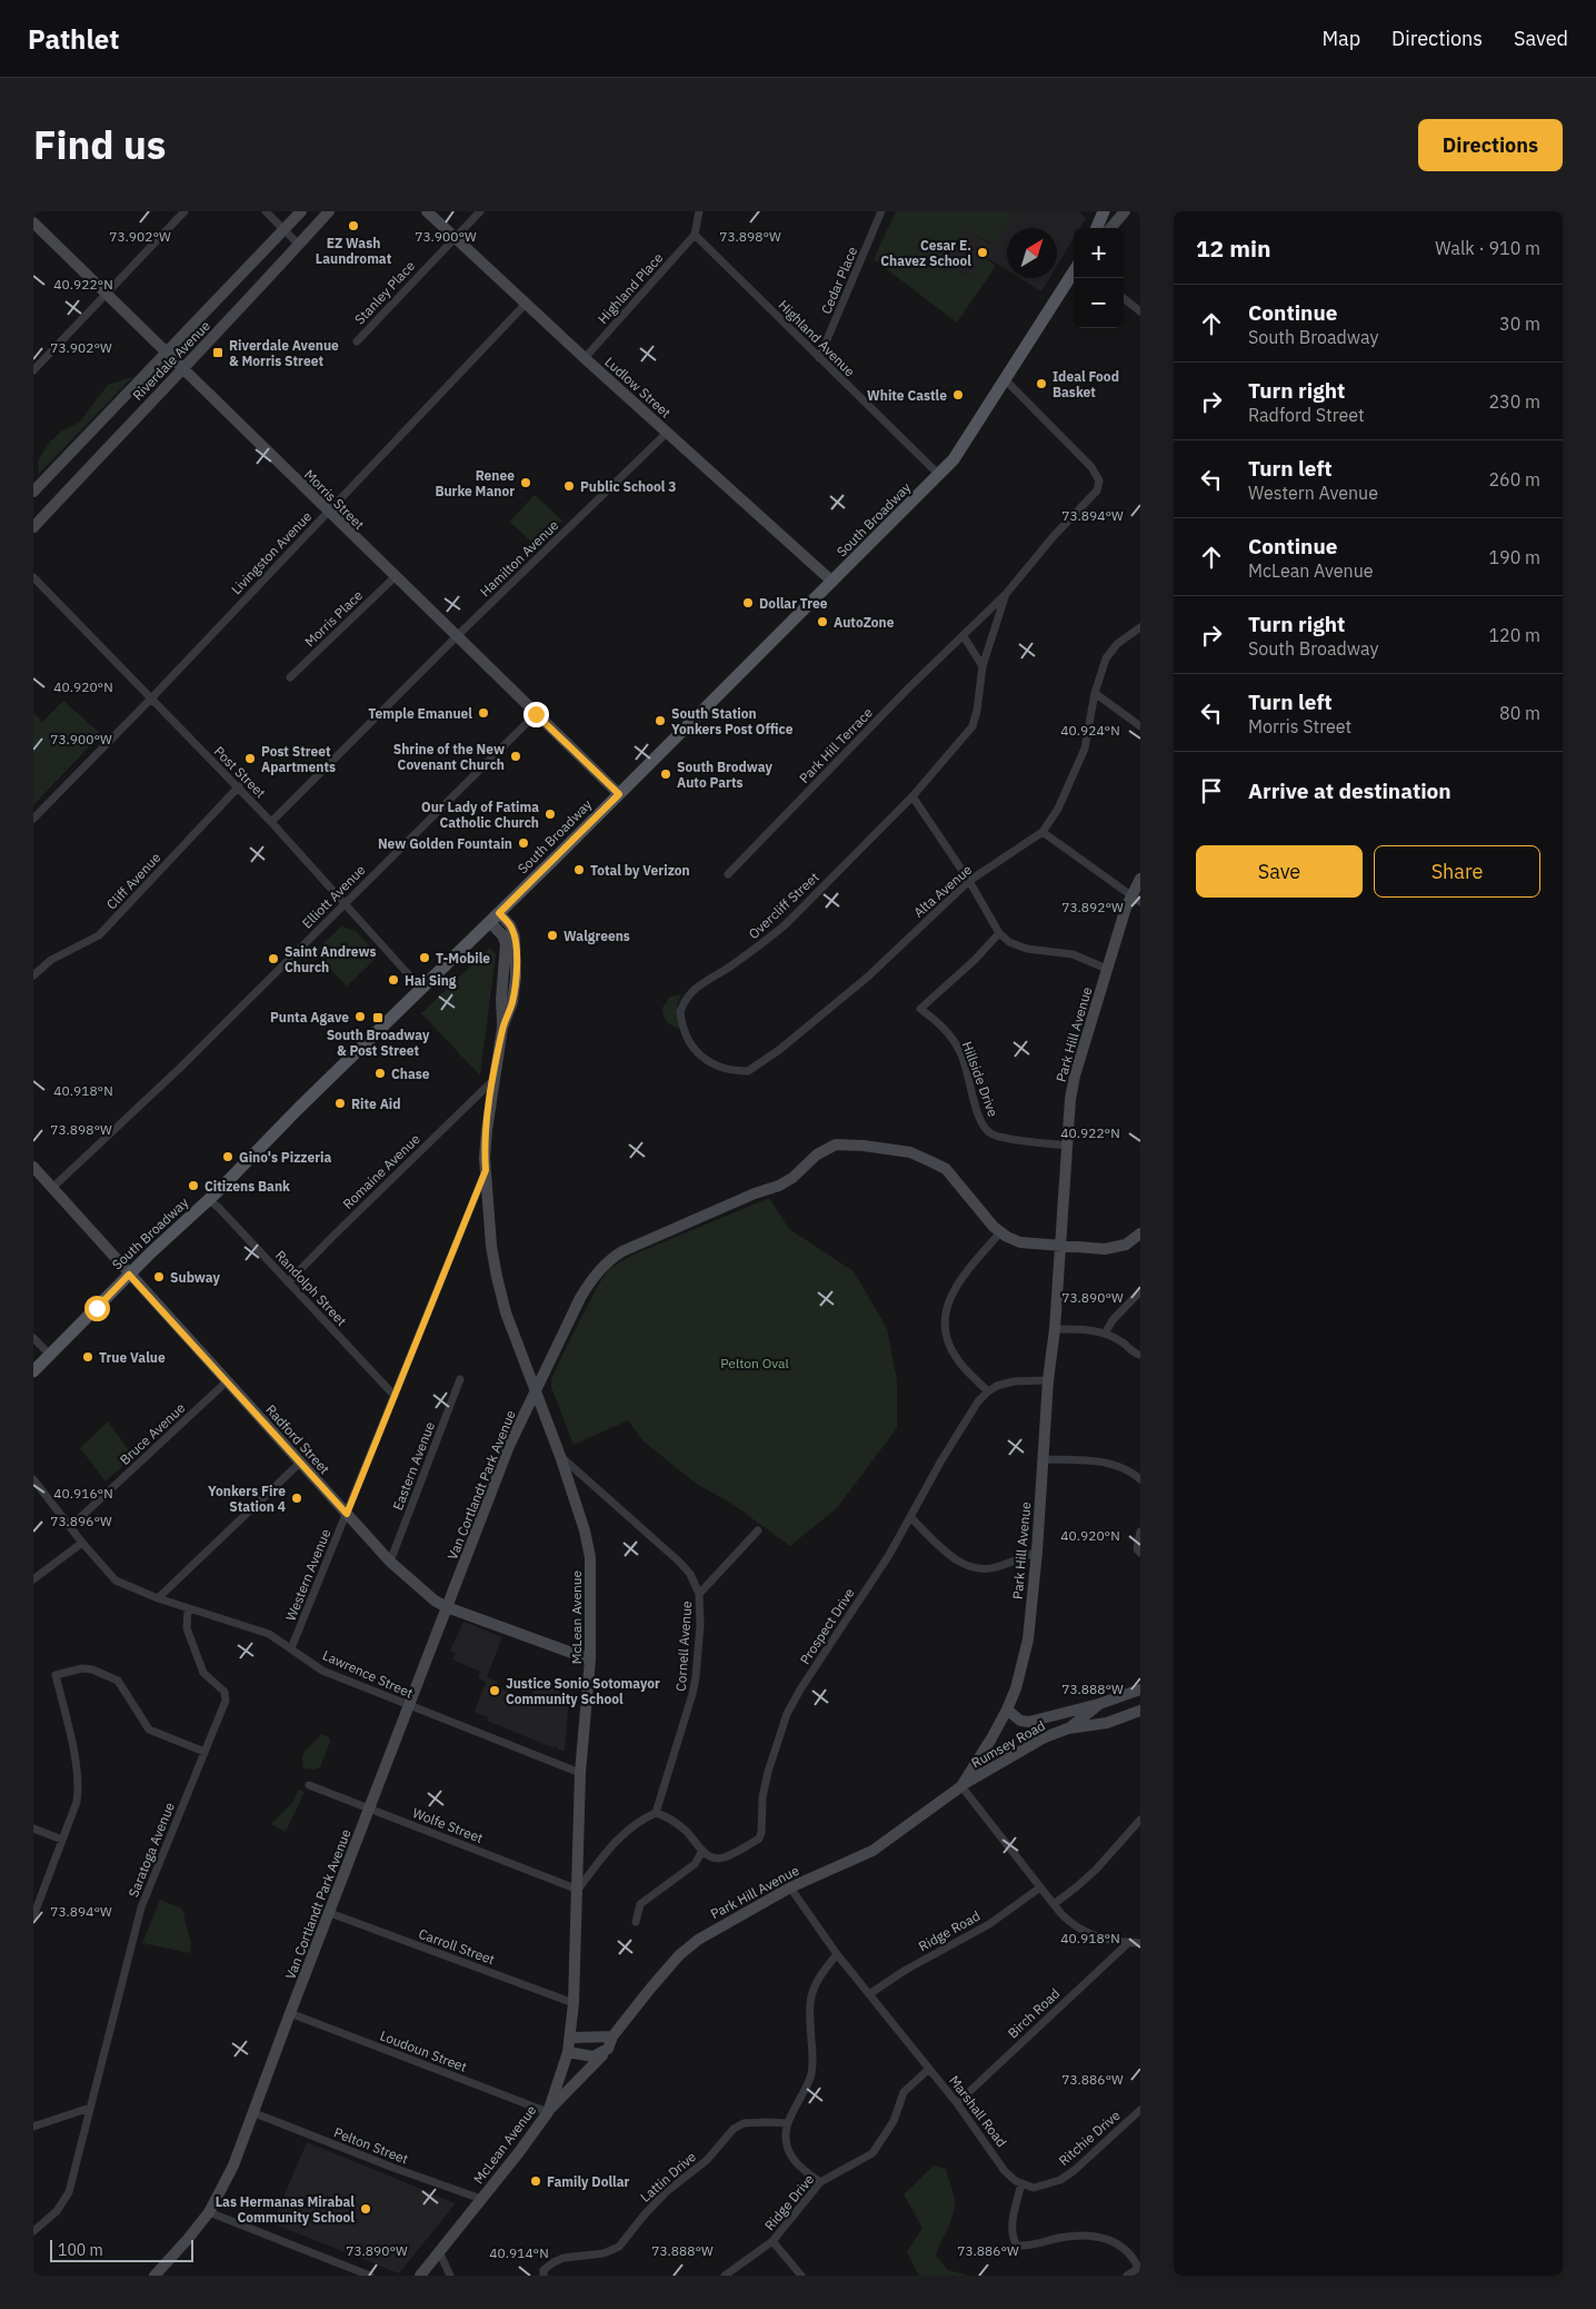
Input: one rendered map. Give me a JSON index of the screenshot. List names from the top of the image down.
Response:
{
  "streets": {
    "main road": ["South Broadway"],
    "street": [
      "Cedar Place",
      "Highland Place",
      "Stanley Place",
      "Highland Avenue",
      "Riverdale Avenue",
      "Ludlow Street",
      "Morris Street",
      "Livingston Avenue",
      "Hamilton Avenue",
      "Morris Place",
      "Park Hill Terrace",
      "Post Street",
      "Cliff Avenue",
      "Alta Avenue",
      "Elliott Avenue",
      "Overcliff Street",
      "Park Hill Avenue",
      "Hillside Drive",
      "Romaine Avenue",
      "Randolph Street",
      "Bruce Avenue",
      "Radford Street",
      "Eastern Avenue",
      "Van Cortlandt Park Avenue",
      "Western Avenue",
      "McLean Avenue",
      "Prospect Drive",
      "Cornell Avenue",
      "Lawrence Street",
      "Rumsey Road",
      "Wolfe Street",
      "Saratoga Avenue",
      "Ridge Road",
      "Carroll Street",
      "Birch Road",
      "Loudoun Street",
      "Marshall Road",
      "Ritchie Drive",
      "Pelton Street",
      "Lattin Drive",
      "Ridge Drive"
    ]
  },
  "crossings": [
    ["Cedar Place", "Highland Avenue"],
    ["Highland Place", "Highland Avenue"],
    ["Highland Place", "Ludlow Street"],
    ["Stanley Place", "Ludlow Street"],
    ["Highland Avenue", "South Broadway"],
    ["Riverdale Avenue", "Morris Street"],
    ["Ludlow Street", "South Broadway"],
    ["Ludlow Street", "Livingston Avenue"],
    ["Ludlow Street", "Hamilton Avenue"],
    ["Morris Street", "South Broadway"],
    ["Morris Street", "Livingston Avenue"],
    ["Morris Street", "Hamilton Avenue"],
    ["Morris Street", "Morris Place"],
    ["Morris Street", "Elliott Avenue"],
    ["South Broadway", "Park Hill Terrace"],
    ["South Broadway", "Post Street"],
    ["South Broadway", "Randolph Street"],
    ["South Broadway", "Radford Street"],
    ["South Broadway", "McLean Avenue"],
    ["Livingston Avenue", "Post Street"],
    ["Hamilton Avenue", "Post Street"],
    ["Park Hill Terrace", "Overcliff Street"],
    ["Post Street", "Cliff Avenue"],
    ["Post Street", "Elliott Avenue"],
    ["Alta Avenue", "Overcliff Street"],
    ["Elliott Avenue", "Radford Street"],
    ["Park Hill Avenue", "Hillside Drive"],
    ["Park Hill Avenue", "Van Cortlandt Park Avenue"],
    ["Park Hill Avenue", "Rumsey Road"],
    ["Park Hill Avenue", "Marshall Road"],
    ["Romaine Avenue", "Randolph Street"],
    ["Romaine Avenue", "McLean Avenue"],
    ["Randolph Street", "Western Avenue"],
    ["Bruce Avenue", "Radford Street"],
    ["Bruce Avenue", "Lawrence Street"],
    ["Radford Street", "Eastern Avenue"],
    ["Radford Street", "Van Cortlandt Park Avenue"],
    ["Radford Street", "Western Avenue"],
    ["Radford Street", "McLean Avenue"],
    ["Van Cortlandt Park Avenue", "McLean Avenue"],
    ["Van Cortlandt Park Avenue", "Lawrence Street"],
    ["Van Cortlandt Park Avenue", "Wolfe Street"],
    ["Van Cortlandt Park Avenue", "Carroll Street"],
    ["Van Cortlandt Park Avenue", "Loudoun Street"],
    ["Van Cortlandt Park Avenue", "Pelton Street"],
    ["Western Avenue", "McLean Avenue"],
    ["Western Avenue", "Lawrence Street"],
    ["McLean Avenue", "Cornell Avenue"],
    ["McLean Avenue", "Lawrence Street"],
    ["McLean Avenue", "Wolfe Street"],
    ["McLean Avenue", "Carroll Street"],
    ["McLean Avenue", "Loudoun Street"],
    ["McLean Avenue", "Pelton Street"],
    ["Lawrence Street", "Saratoga Avenue"],
    ["Ridge Road", "Marshall Road"],
    ["Birch Road", "Marshall Road"],
    ["Marshall Road", "Ritchie Drive"],
    ["Marshall Road", "Ridge Drive"]
  ],
  "parks": ["Pelton Oval"],
  "places": {
    "other": [
      "EZ Wash Laundromat",
      "Cesar E. Chavez School",
      "Ideal Food Basket",
      "White Castle",
      "Renee Burke Manor",
      "Public School 3",
      "Dollar Tree",
      "AutoZone",
      "Temple Emanuel",
      "South Station Yonkers Post Office",
      "Shrine of the New Covenant Church",
      "Post Street Apartments",
      "South Brodway Auto Parts",
      "Our Lady of Fatima Catholic Church",
      "New Golden Fountain",
      "Total by Verizon",
      "Walgreens",
      "T-Mobile",
      "Saint Andrews Church",
      "Hai Sing",
      "Punta Agave",
      "Chase",
      "Rite Aid",
      "Gino's Pizzeria",
      "Citizens Bank",
      "Subway",
      "True Value",
      "Yonkers Fire Station 4",
      "Justice Sonio Sotomayor Community School",
      "Family Dollar",
      "Las Hermanas Mirabal Community School"
    ],
    "transit": ["Riverdale Avenue & Morris Street", "South Broadway & Post Street"]
  },
  "scale_bar": "100 m",
  "north": "top right",
  "page": {
    "header": "Pathlet",
    "nav": ["Map", "Directions", "Saved"],
    "title": "Find us",
    "buttons": [
      "Directions",
      ["Save", "Share"]
    ],
    "heading": ["12 min", "Walk · 910 m"],
    "map_buttons": ["+", "−"],
    "list": [
      ["Continue", "South Broadway", "30 m"],
      ["Turn right", "Radford Street", "230 m"],
      ["Turn left", "Western Avenue", "260 m"],
      ["Continue", "McLean Avenue", "190 m"],
      ["Turn right", "South Broadway", "120 m"],
      ["Turn left", "Morris Street", "80 m"],
      "Arrive at destination"
    ],
    "scale": "100 m"
  },
  "coordinates": [
    "73.902°W",
    "73.898°W",
    "73.900°W",
    "40.922°N",
    "73.894°W",
    "40.920°N",
    "40.924°N",
    "73.892°W",
    "40.918°N",
    "73.890°W",
    "40.916°N",
    "73.896°W",
    "73.888°W",
    "73.886°W",
    "40.914°N"
  ]
}
